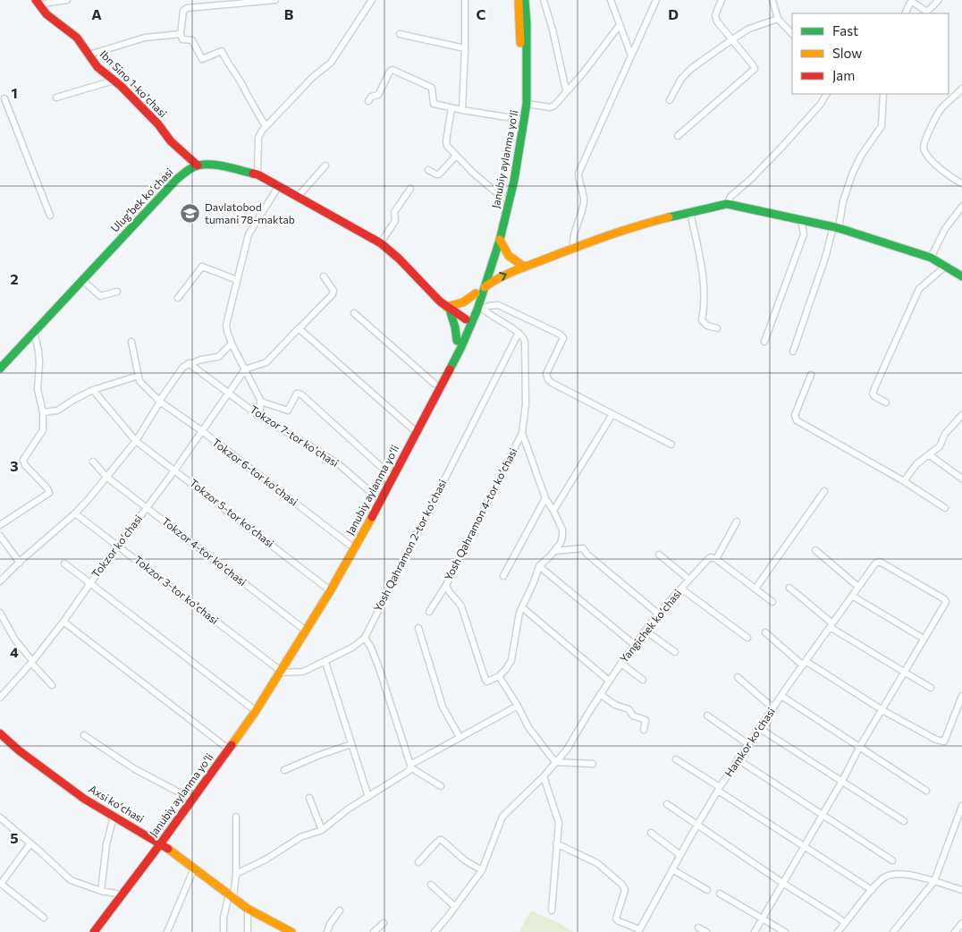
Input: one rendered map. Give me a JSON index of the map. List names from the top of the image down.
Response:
{
  "streets": {
    "main road": [
      "Ibn Sino 1-koʼchasi",
      "Janubiy aylanma yoʻli",
      "Ulugʻbek koʻchasi",
      "Axsi koʻchasi"
    ],
    "street": [
      "Tokzor 7-tor koʼchasi",
      "Tokzor 6-tor koʼchasi",
      "Tokzor 5-tor koʼchasi",
      "Yosh Qahramon 4-tor koʼchasi",
      "Yosh Qahramon 2-tor koʼchasi",
      "Tokzor koʻchasi",
      "Tokzor 4-tor koʼchasi",
      "Tokzor 3-tor koʼchasi",
      "Yangichek koʻchasi",
      "Hamkor koʻchasi"
    ]
  },
  "crossings": [
    ["Ibn Sino 1-koʼchasi", "Ulugʻbek koʻchasi"],
    ["Janubiy aylanma yoʻli", "Tokzor 7-tor koʼchasi"],
    ["Janubiy aylanma yoʻli", "Tokzor 6-tor koʼchasi"],
    ["Janubiy aylanma yoʻli", "Tokzor 5-tor koʼchasi"],
    ["Janubiy aylanma yoʻli", "Tokzor 4-tor koʼchasi"],
    ["Janubiy aylanma yoʻli", "Tokzor 3-tor koʼchasi"],
    ["Janubiy aylanma yoʻli", "Axsi koʻchasi"],
    ["Tokzor 7-tor koʼchasi", "Tokzor koʻchasi"],
    ["Tokzor 6-tor koʼchasi", "Tokzor koʻchasi"],
    ["Tokzor 5-tor koʼchasi", "Tokzor koʻchasi"],
    ["Tokzor koʻchasi", "Tokzor 4-tor koʼchasi"],
    ["Tokzor koʻchasi", "Tokzor 3-tor koʼchasi"]
  ],
  "places": {
    "school or university": ["Davlatobod tumani 78-maktab"]
  },
  "legend": ["Fast", "Slow", "Jam"],
  "grid": {
    "columns": [
      "A",
      "B",
      "C",
      "D"
    ],
    "rows": [
      "1",
      "2",
      "3",
      "4",
      "5"
    ]
  }
}
